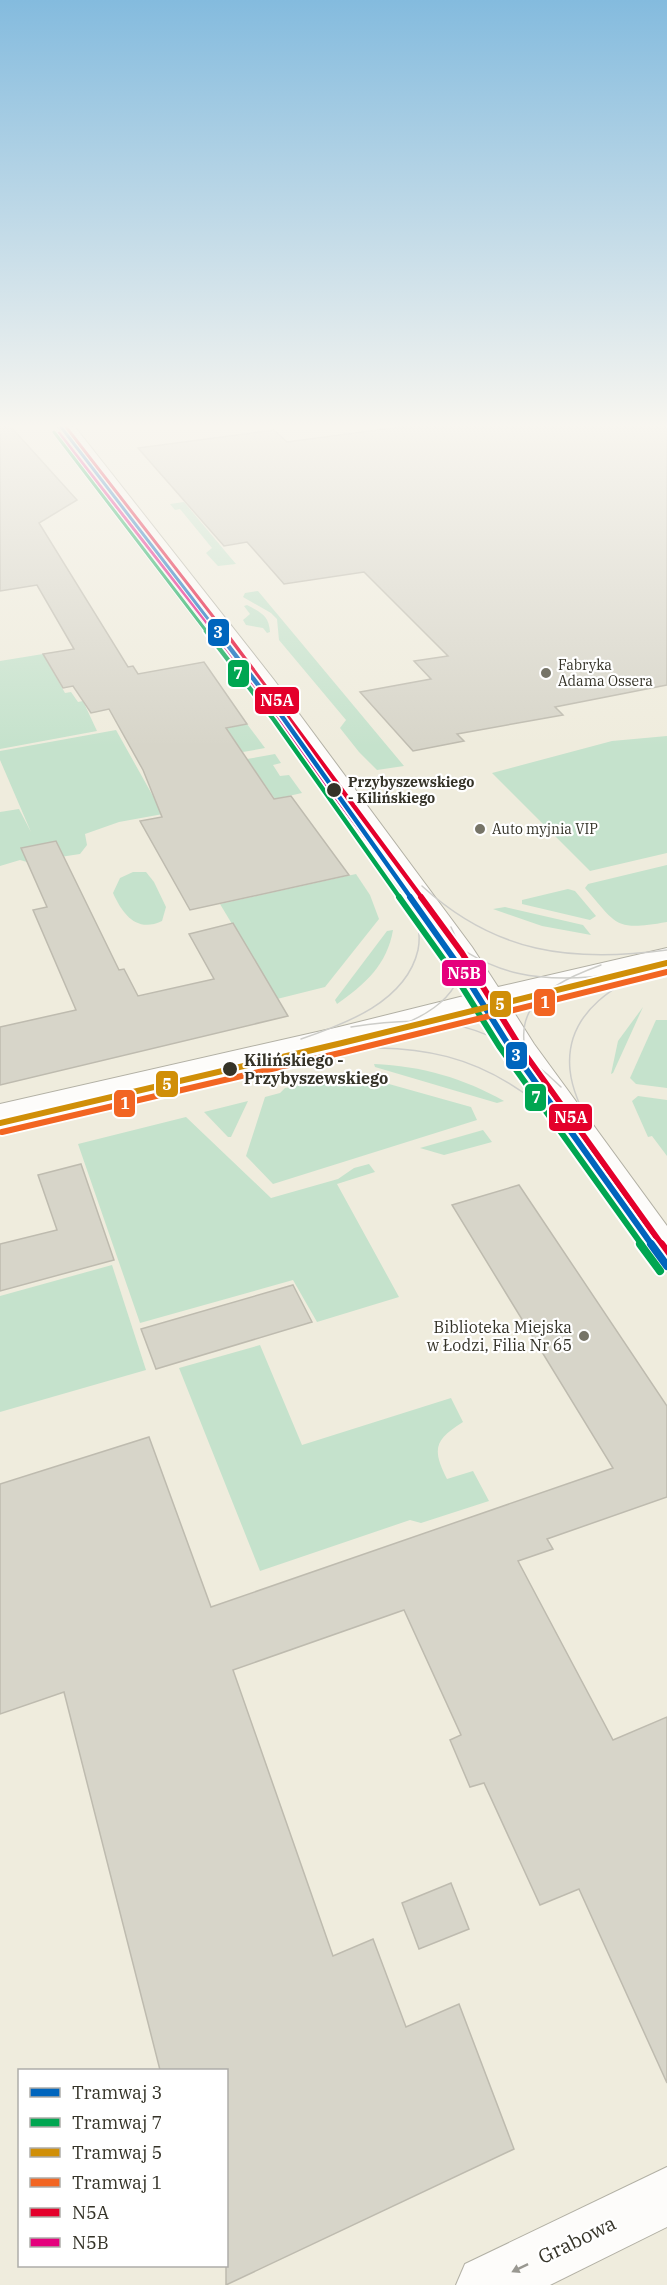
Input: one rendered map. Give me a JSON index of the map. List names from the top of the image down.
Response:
{
  "streets": {
    "street": ["Grabowa"]
  },
  "one_way": ["Grabowa"],
  "places": [
    "Fabryka Adama Ossera",
    "Przybyszewskiego - Kilińskiego",
    "Auto myjnia VIP",
    "Kilińskiego - Przybyszewskiego",
    "Biblioteka Miejska w Łodzi, Filia Nr 65"
  ],
  "lines": [
    "tram line 3",
    "tram line 7",
    "transit line N5A",
    "transit line N5B",
    "tram line 5",
    "tram line 1"
  ],
  "legend": [
    "Tramwaj 3",
    "Tramwaj 7",
    "Tramwaj 5",
    "Tramwaj 1",
    "N5A",
    "N5B"
  ]
}
